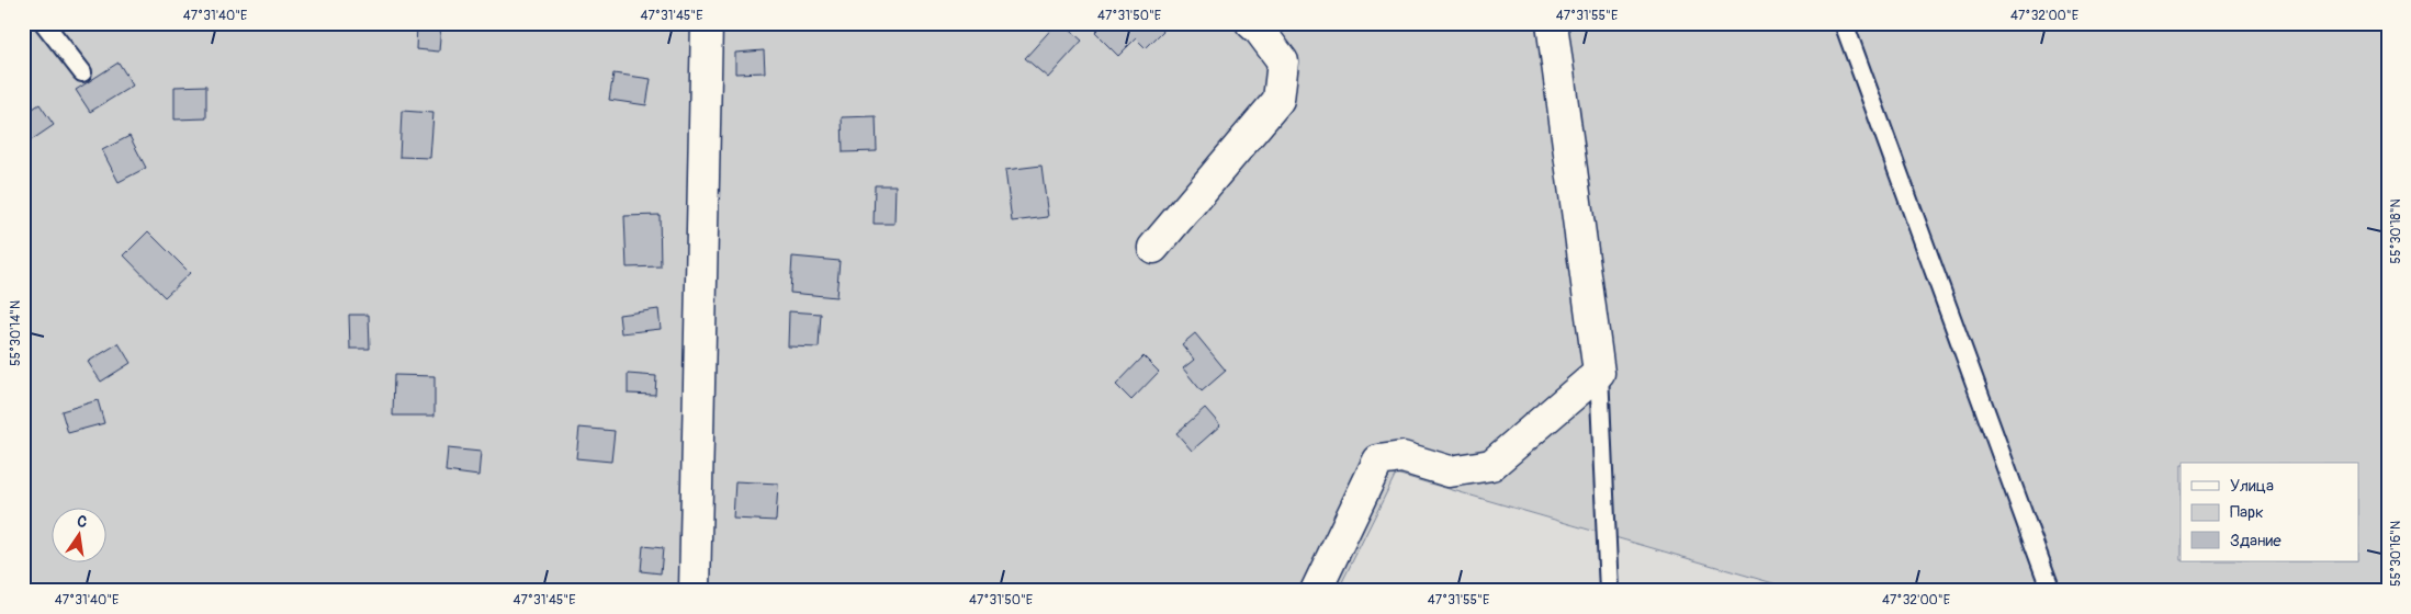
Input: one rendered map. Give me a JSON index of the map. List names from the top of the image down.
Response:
{
  "legend": ["Улица", "Парк", "Здание"],
  "north": "top",
  "coordinates": [
    "47°31'40\"E",
    "47°31'45\"E",
    "47°31'50\"E",
    "47°31'55\"E",
    "47°32'00\"E",
    "55°30'18\"N",
    "55°30'14\"N",
    "55°30'16\"N"
  ]
}
